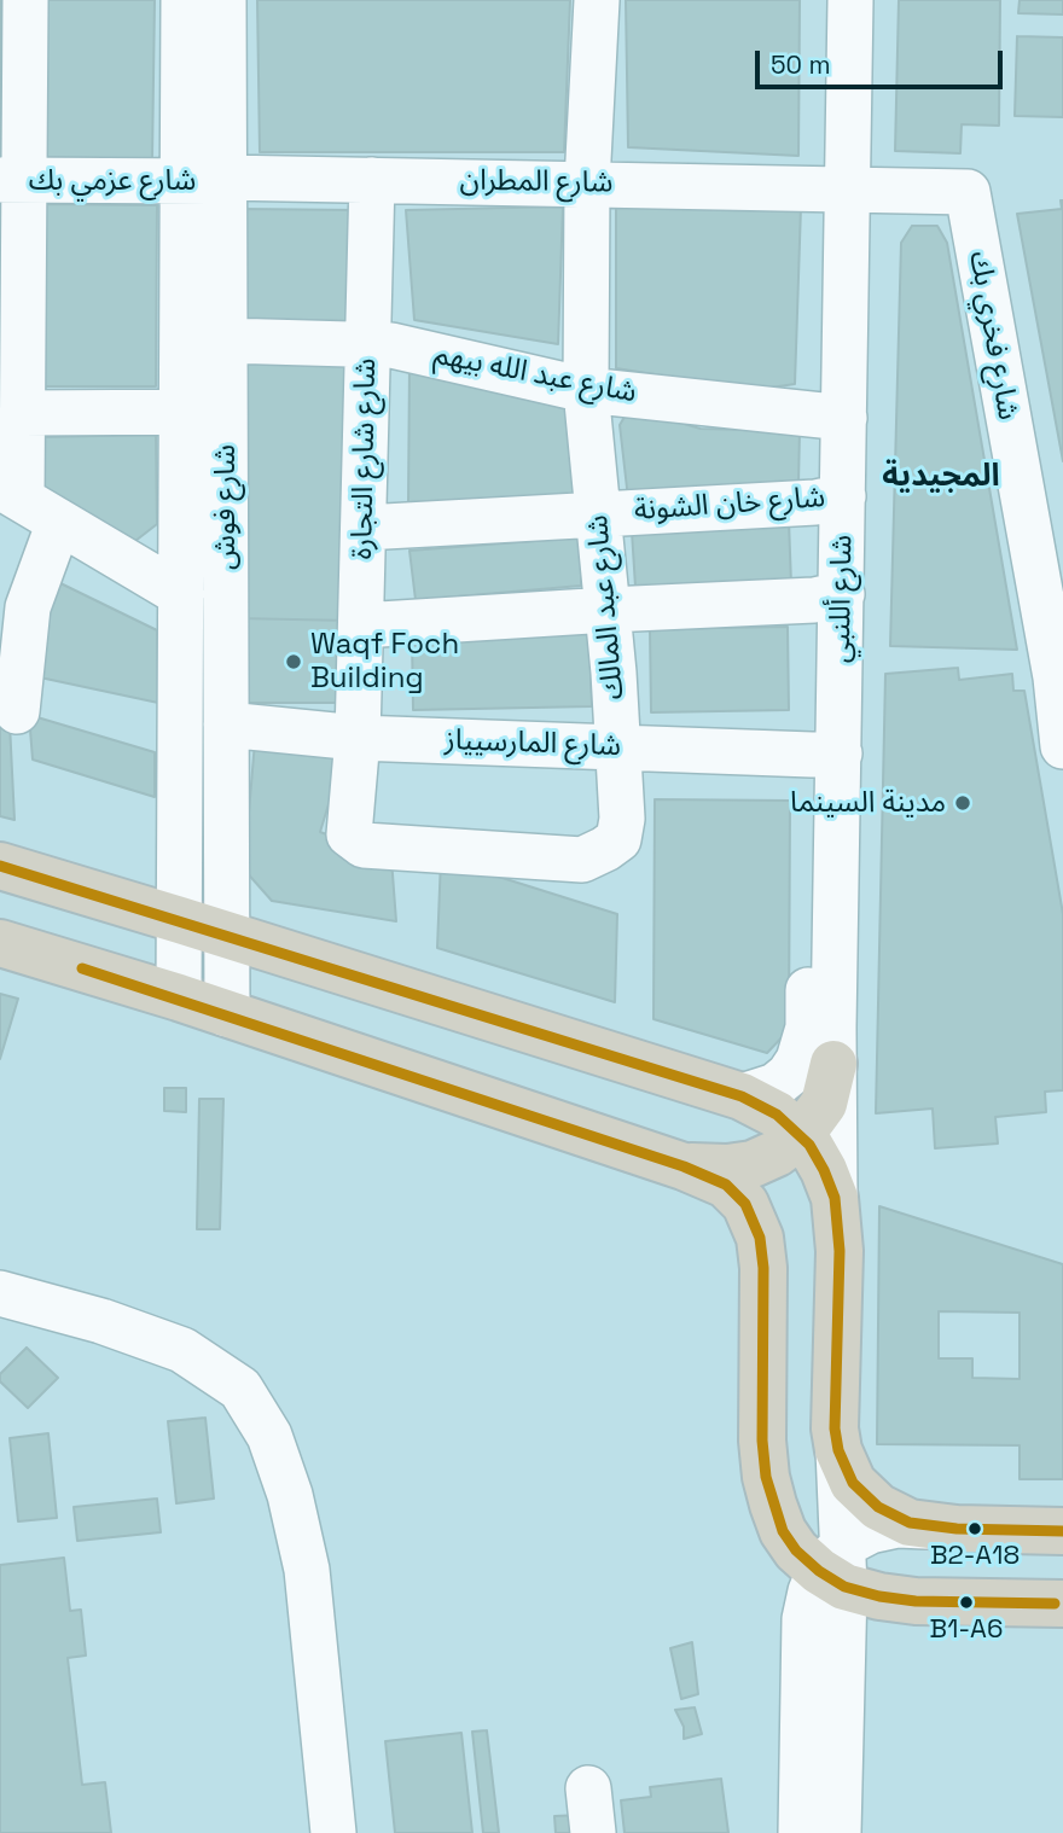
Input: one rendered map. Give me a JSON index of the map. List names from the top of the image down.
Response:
{
  "streets": {
    "street": [
      "شارع عزمي بك",
      "شارع المطران",
      "شارع فخري بك",
      "شارع عبد الله بيهم",
      "شارع شارع التجارة",
      "شارع خان الشونة",
      "شارع فوش",
      "شارع أللنبي",
      "شارع عبد المالك",
      "شارع المارسيياز"
    ]
  },
  "crossings": [
    ["شارع عزمي بك", "شارع المطران"],
    ["شارع عزمي بك", "شارع فوش"],
    ["شارع المطران", "شارع فخري بك"],
    ["شارع المطران", "شارع شارع التجارة"],
    ["شارع المطران", "شارع فوش"],
    ["شارع المطران", "شارع أللنبي"],
    ["شارع المطران", "شارع عبد المالك"],
    ["شارع فخري بك", "شارع أللنبي"],
    ["شارع عبد الله بيهم", "شارع شارع التجارة"],
    ["شارع عبد الله بيهم", "شارع فوش"],
    ["شارع عبد الله بيهم", "شارع أللنبي"],
    ["شارع عبد الله بيهم", "شارع عبد المالك"],
    ["شارع شارع التجارة", "شارع خان الشونة"],
    ["شارع شارع التجارة", "شارع عبد المالك"],
    ["شارع شارع التجارة", "شارع المارسيياز"],
    ["شارع خان الشونة", "شارع أللنبي"],
    ["شارع خان الشونة", "شارع عبد المالك"],
    ["شارع فوش", "شارع المارسيياز"],
    ["شارع أللنبي", "شارع المارسيياز"],
    ["شارع عبد المالك", "شارع المارسيياز"]
  ],
  "districts": ["المجيدية"],
  "places": [
    "Waqf Foch Building",
    "مدينة السينما",
    "B2-A18",
    "B1-A6"
  ],
  "scale_bar": "50 m"
}
